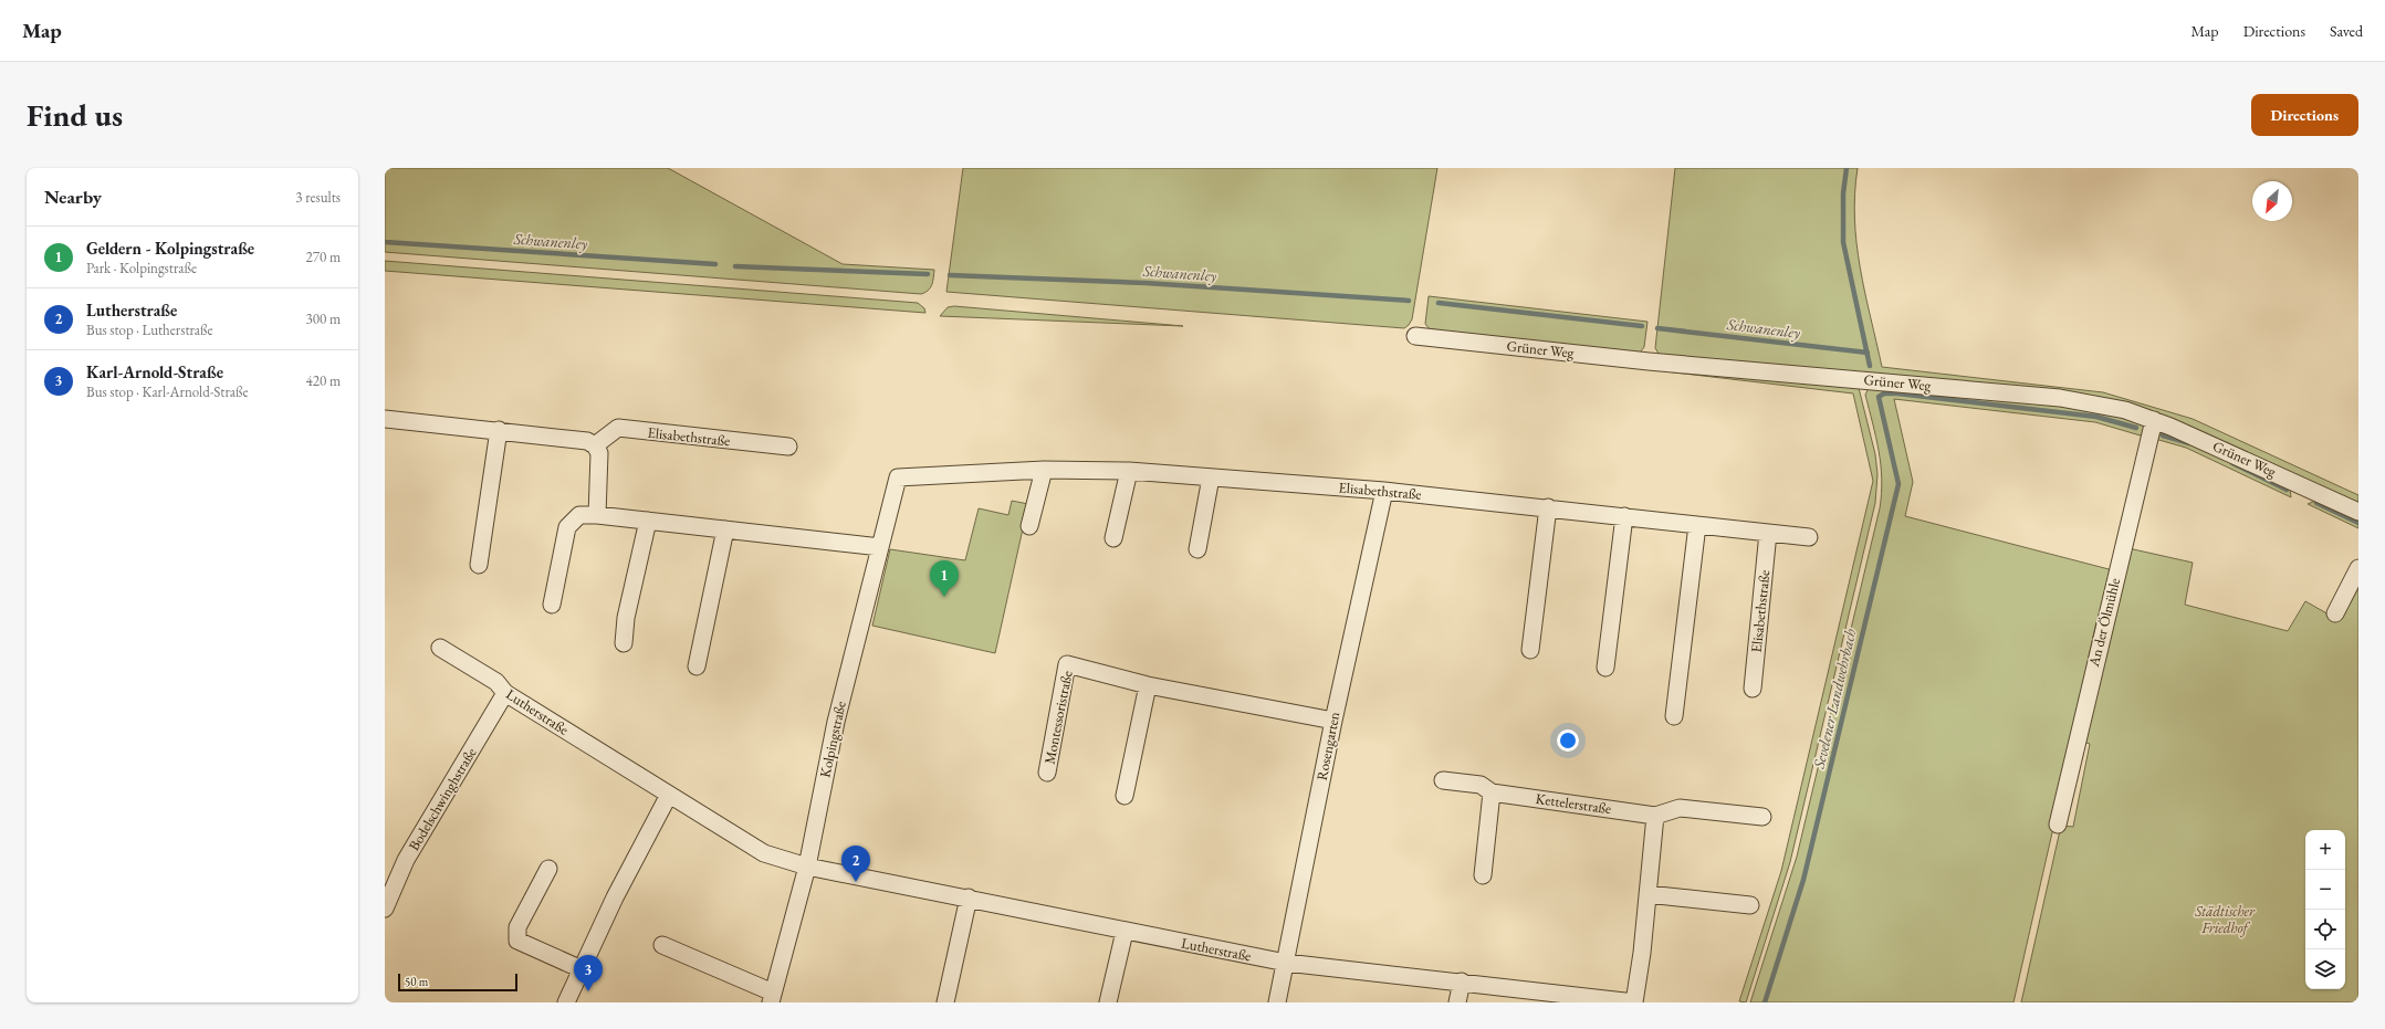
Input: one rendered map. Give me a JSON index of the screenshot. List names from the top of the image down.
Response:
{
  "streets": {
    "street": [
      "Grüner Weg",
      "Elisabethstraße",
      "An der Ölmühle",
      "Lutherstraße",
      "Montessoristraße",
      "Kolpingstraße",
      "Rosengarten",
      "Bodelschwinghstraße",
      "Kettelerstraße"
    ]
  },
  "crossings": [
    ["Grüner Weg", "An der Ölmühle"],
    ["Elisabethstraße", "Kolpingstraße"],
    ["Elisabethstraße", "Rosengarten"],
    ["Lutherstraße", "Kolpingstraße"],
    ["Lutherstraße", "Rosengarten"],
    ["Lutherstraße", "Bodelschwinghstraße"],
    ["Montessoristraße", "Rosengarten"]
  ],
  "water": ["Schwanenley", "Sevelener Landwehrbach"],
  "parks": ["Städtischer Friedhof"],
  "scale_bar": "50 m",
  "north": "bottom left",
  "page": {
    "header": "Map",
    "nav": ["Map", "Directions", "Saved"],
    "buttons": "Directions",
    "title": "Find us",
    "heading": ["Nearby", "3 results"],
    "list": [
      {
        "mark": "1",
        "name": "Geldern - Kolpingstraße",
        "note": "Park · Kolpingstraße",
        "value": "270 m"
      },
      {
        "mark": "2",
        "name": "Lutherstraße",
        "note": "Bus stop · Lutherstraße",
        "value": "300 m"
      },
      {
        "mark": "3",
        "name": "Karl-Arnold-Straße",
        "note": "Bus stop · Karl-Arnold-Straße",
        "value": "420 m"
      }
    ],
    "pins": ["1", "2", "3"],
    "map_buttons": ["+", "−"],
    "scale": "50 m"
  }
}
